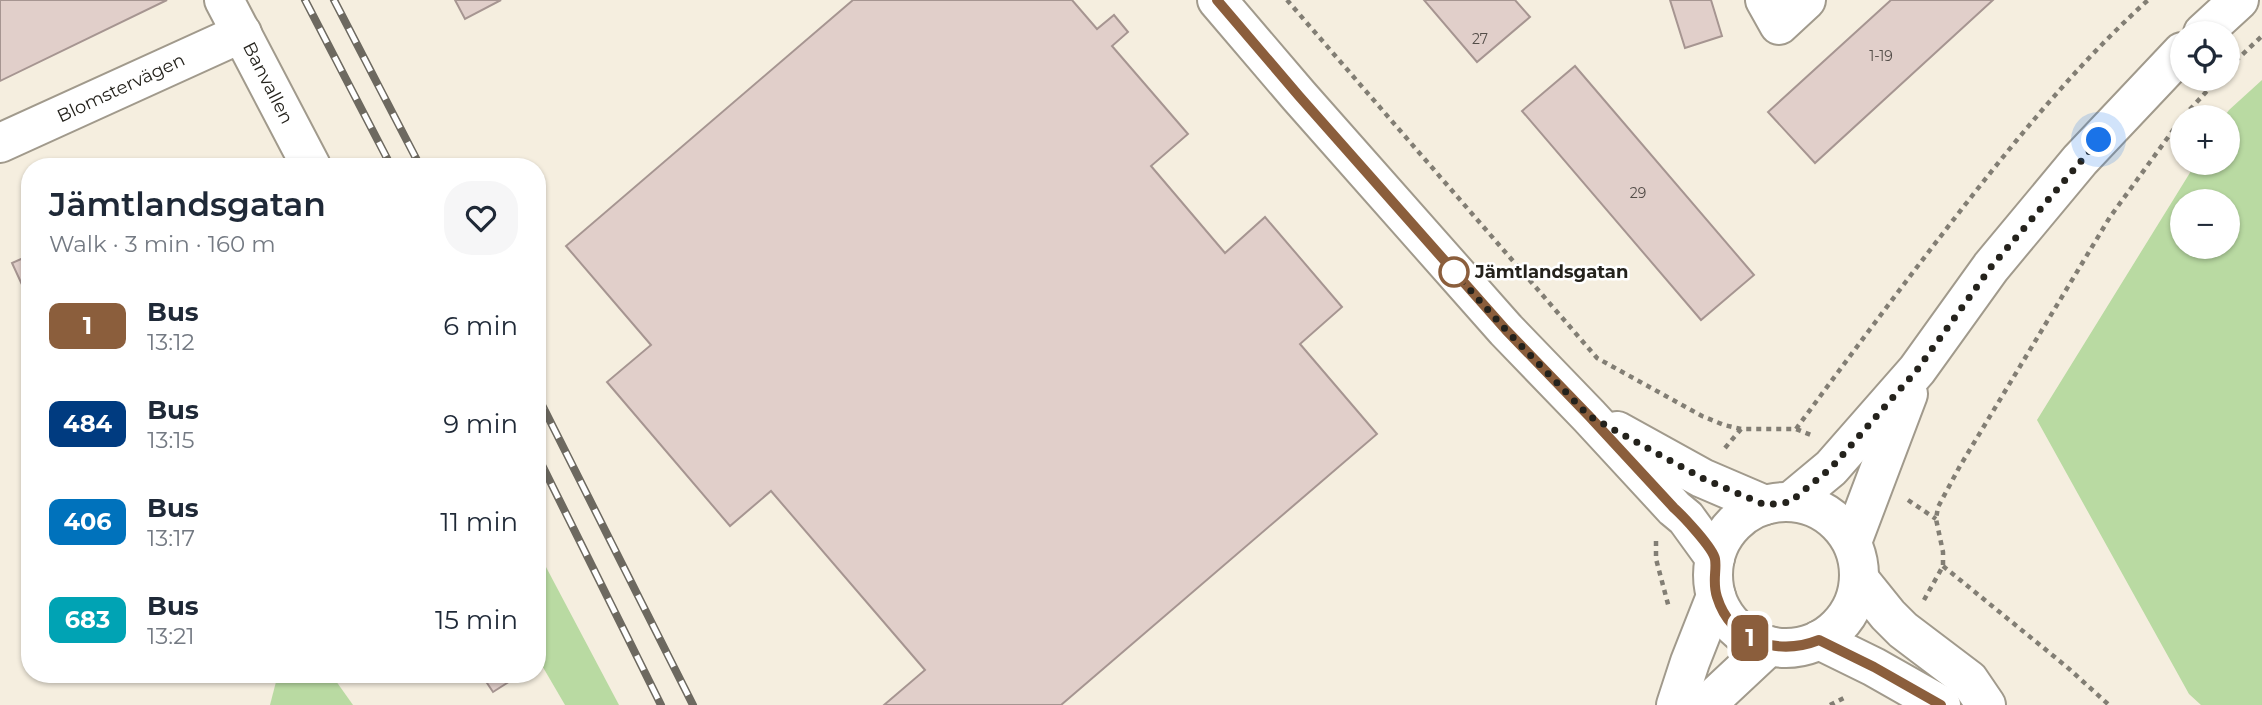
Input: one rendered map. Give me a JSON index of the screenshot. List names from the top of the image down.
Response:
{
  "streets": {
    "street": ["Banvallen", "Blomstervägen"]
  },
  "crossings": [
    ["Banvallen", "Blomstervägen"]
  ],
  "places": ["Jämtlandsgatan"],
  "lines": ["bus line 1"],
  "house_numbers": ["27", "1-19", "29"],
  "page": {
    "on_map": "1",
    "map_buttons": ["+", "−"],
    "heading": ["Jämtlandsgatan", "Walk · 3 min · 160 m"],
    "list": [
      {
        "mark": "1",
        "name": "Bus",
        "note": "13:12",
        "value": "6 min"
      },
      {
        "mark": "484",
        "name": "Bus",
        "note": "13:15",
        "value": "9 min"
      },
      {
        "mark": "406",
        "name": "Bus",
        "note": "13:17",
        "value": "11 min"
      },
      {
        "mark": "683",
        "name": "Bus",
        "note": "13:21",
        "value": "15 min"
      }
    ]
  }
}
